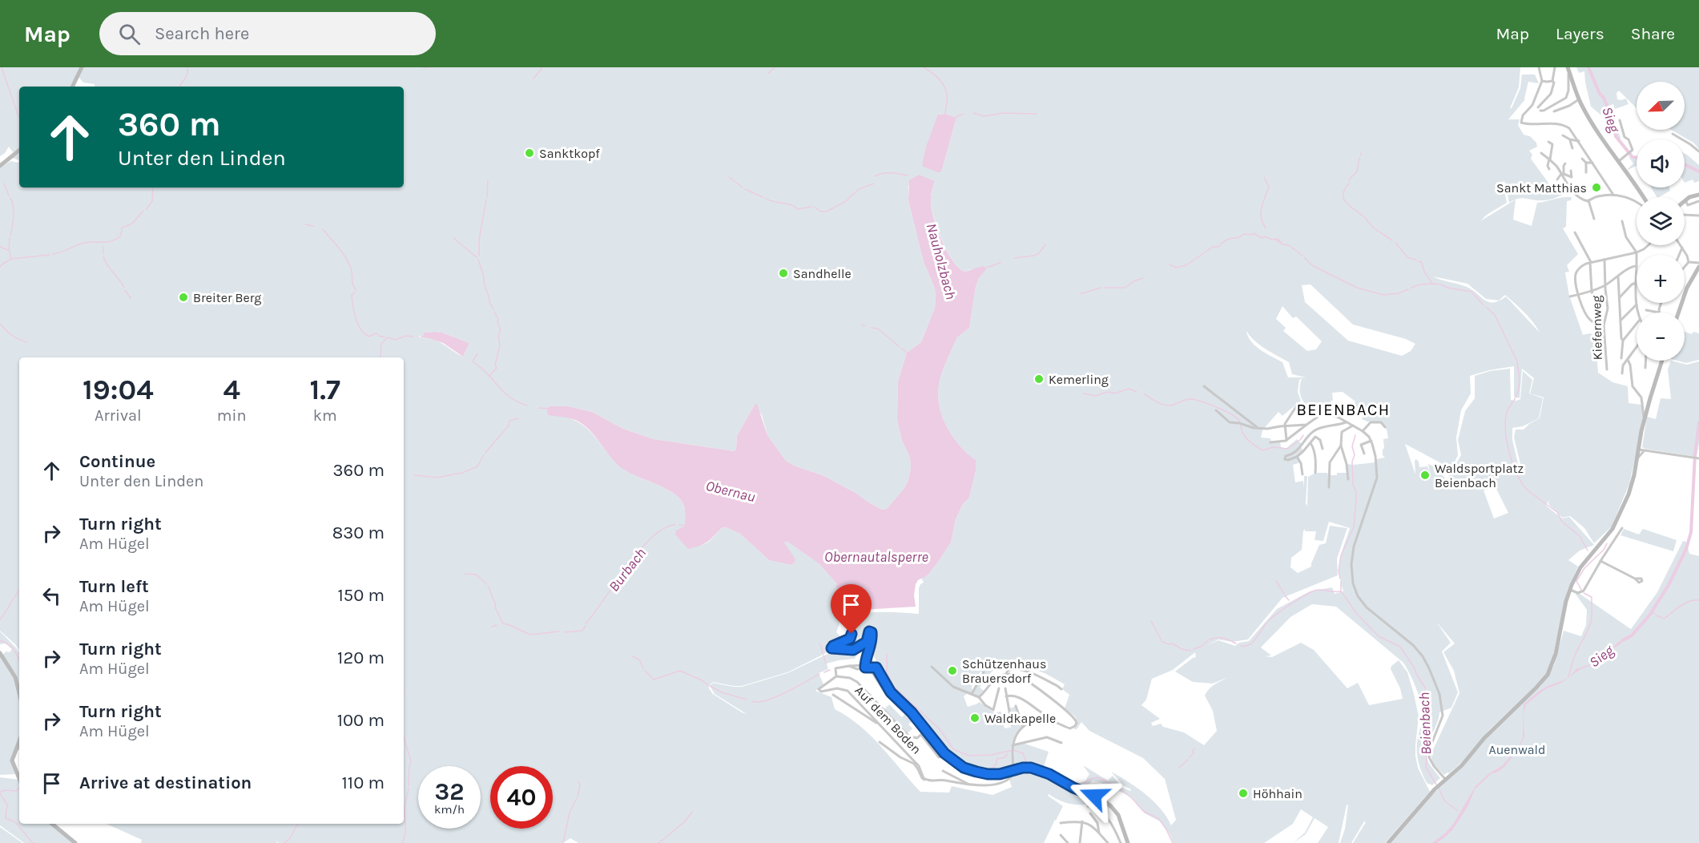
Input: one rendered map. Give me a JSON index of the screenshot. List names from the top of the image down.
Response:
{
  "streets": {
    "street": ["Kiefernweg", "Auf dem Boden"]
  },
  "districts": ["BEIENBACH"],
  "water": [
    "Sieg",
    "Nauholzbach",
    "Obernau",
    "Obernautalsperre",
    "Burbach",
    "Beienbach"
  ],
  "parks": ["Auenwald"],
  "places": [
    "Sanktkopf",
    "Sankt Matthias",
    "Sandhelle",
    "Breiter Berg",
    "Kemerling",
    "Waldsportplatz Beienbach",
    "Schützenhaus Brauersdorf",
    "Waldkapelle",
    "Höhhain"
  ],
  "north": "bottom left",
  "page": {
    "header": "Map",
    "search": "Search here",
    "nav": ["Map", "Layers", "Share"],
    "map_buttons": ["+", "−"],
    "turn": ["360 m", "Unter den Linden"],
    "eta": [
      "19:04",
      "Arrival",
      "4",
      "min",
      "1.7",
      "km"
    ],
    "list": [
      {
        "name": "Continue",
        "note": "Unter den Linden",
        "value": "360 m"
      },
      {
        "name": "Turn right",
        "note": "Am Hügel",
        "value": "830 m"
      },
      {
        "name": "Turn left",
        "note": "Am Hügel",
        "value": "150 m"
      },
      {
        "name": "Turn right",
        "note": "Am Hügel",
        "value": "120 m"
      },
      {
        "name": "Turn right",
        "note": "Am Hügel",
        "value": "100 m"
      },
      {
        "name": "Arrive at destination",
        "value": "110 m"
      }
    ],
    "speed": "32 km/h",
    "limit": "40"
  }
}
